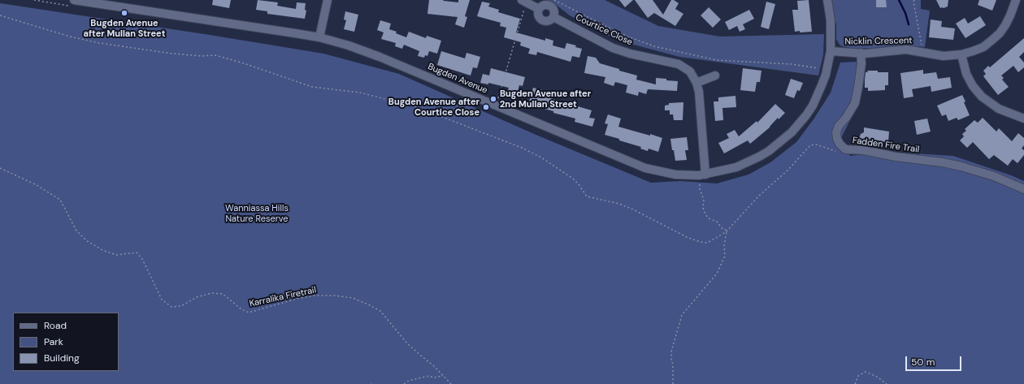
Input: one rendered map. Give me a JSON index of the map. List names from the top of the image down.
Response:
{
  "streets": {
    "street": [
      "Courtice Close",
      "Nicklin Crescent",
      "Bugden Avenue",
      "Fadden Fire Trail"
    ],
    "path": ["Karralika Firetrail"]
  },
  "crossings": [
    ["Courtice Close", "Bugden Avenue"],
    ["Nicklin Crescent", "Bugden Avenue"],
    ["Nicklin Crescent", "Fadden Fire Trail"]
  ],
  "parks": ["Wanniassa Hills Nature Reserve"],
  "places": ["Bugden Avenue after Mullan Street", "Bugden Avenue after 2nd Mullan Street", "Bugden Avenue after Courtice Close"],
  "legend": ["Road", "Park", "Building"],
  "scale_bar": "50 m"
}
